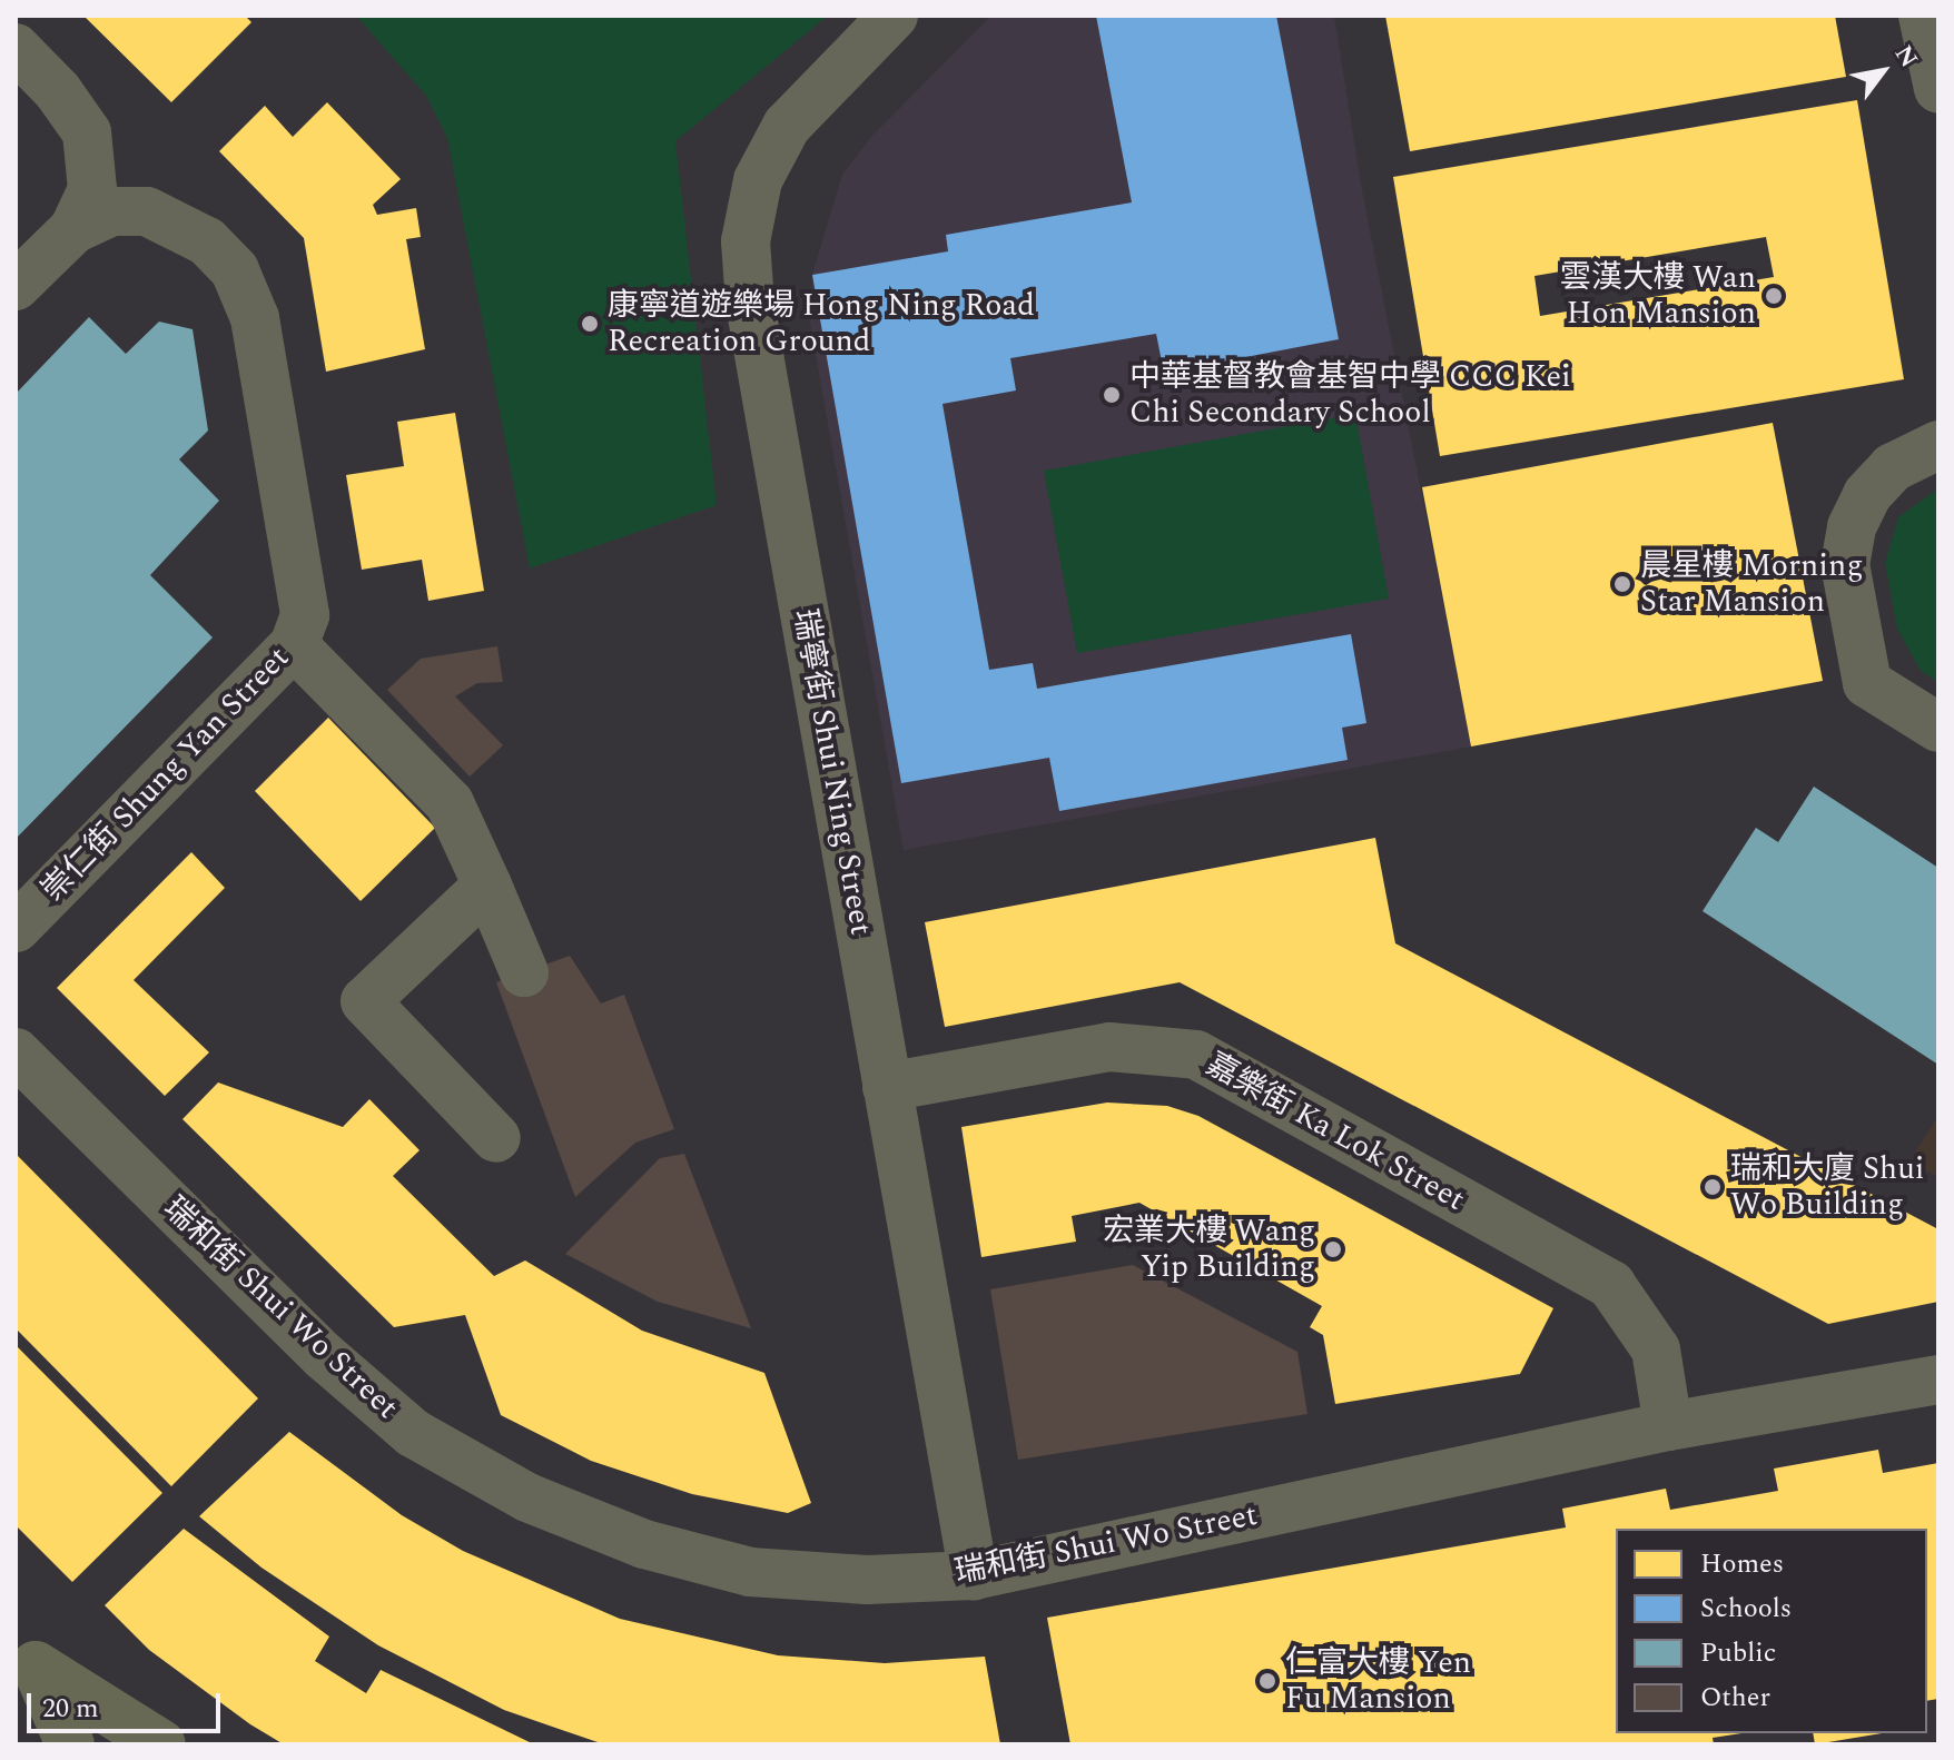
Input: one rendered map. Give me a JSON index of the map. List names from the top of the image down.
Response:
{
  "streets": {
    "street": [
      "瑞寧街 Shui Ning Street",
      "崇仁街 Shung Yan Street",
      "嘉樂街 Ka Lok Street",
      "瑞和街 Shui Wo Street"
    ]
  },
  "crossings": [
    ["瑞寧街 Shui Ning Street", "嘉樂街 Ka Lok Street"],
    ["瑞寧街 Shui Ning Street", "瑞和街 Shui Wo Street"],
    ["嘉樂街 Ka Lok Street", "瑞和街 Shui Wo Street"]
  ],
  "places": [
    "雲漢大樓 Wan Hon Mansion",
    "康寧道遊樂場 Hong Ning Road Recreation Ground",
    "中華基督教會基智中學 CCC Kei Chi Secondary School",
    "晨星樓 Morning Star Mansion",
    "瑞和大廈 Shui Wo Building",
    "宏業大樓 Wang Yip Building",
    "仁富大樓 Yen Fu Mansion"
  ],
  "legend": [
    "Homes",
    "Schools",
    "Public",
    "Other"
  ],
  "scale_bar": "20 m",
  "north": "top right"
}
